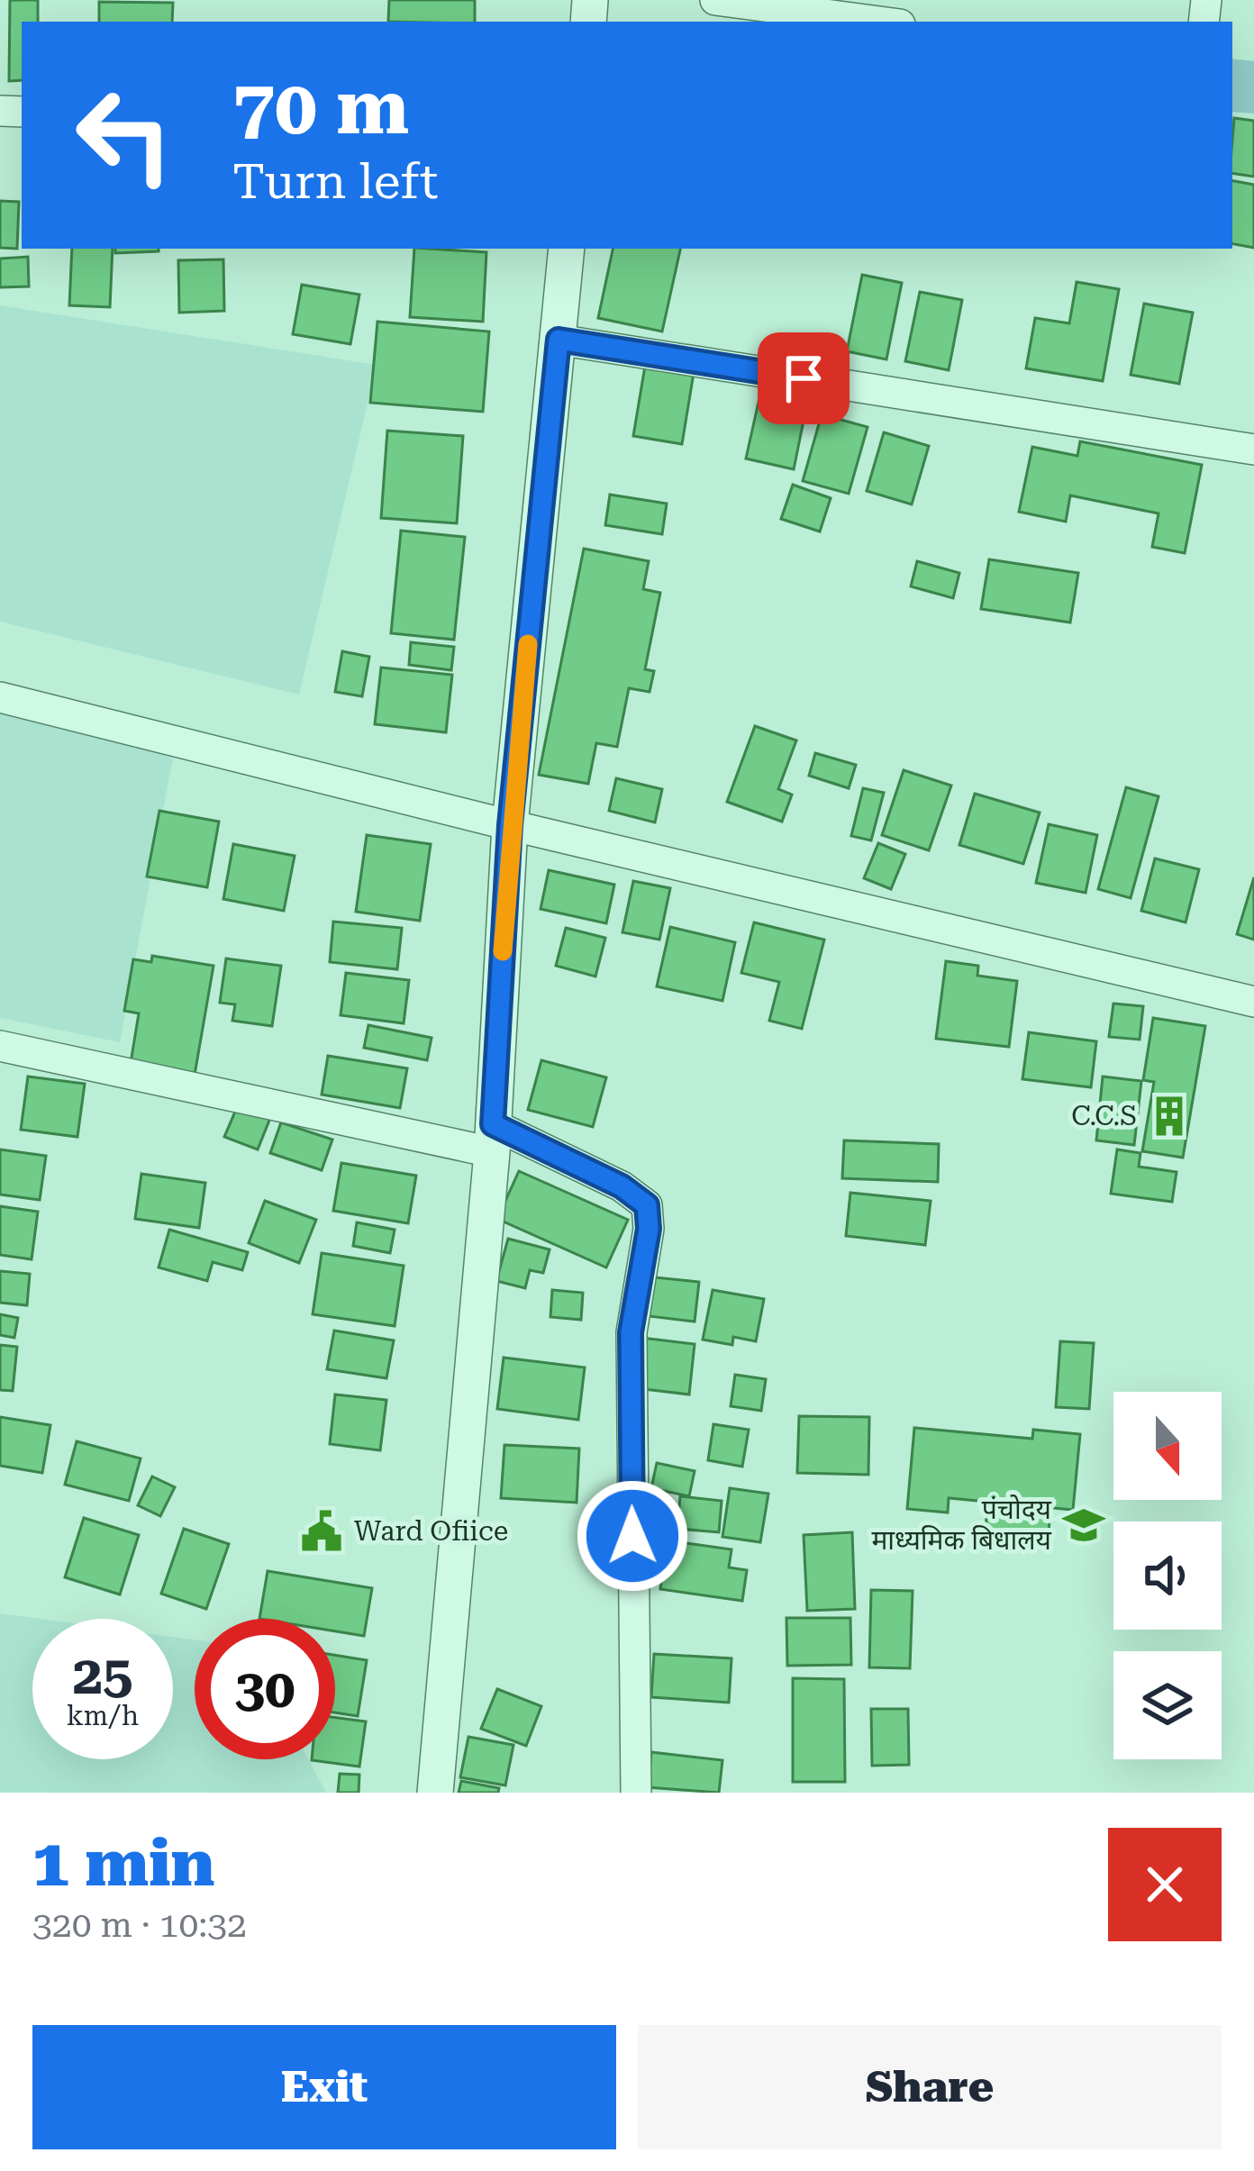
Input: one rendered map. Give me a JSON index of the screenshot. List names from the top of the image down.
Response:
{
  "places": {
    "building": ["C.C.S"],
    "school or university": ["पंचोदय माध्यमिक बिधालय"],
    "public building": ["Ward Ofiice"]
  },
  "north": "bottom",
  "page": {
    "turn": ["70 m", "Turn left"],
    "speed": "25 km/h",
    "limit": "30",
    "heading": ["1 min", "320 m · 10:32"],
    "buttons": ["Exit", "Share"]
  }
}
